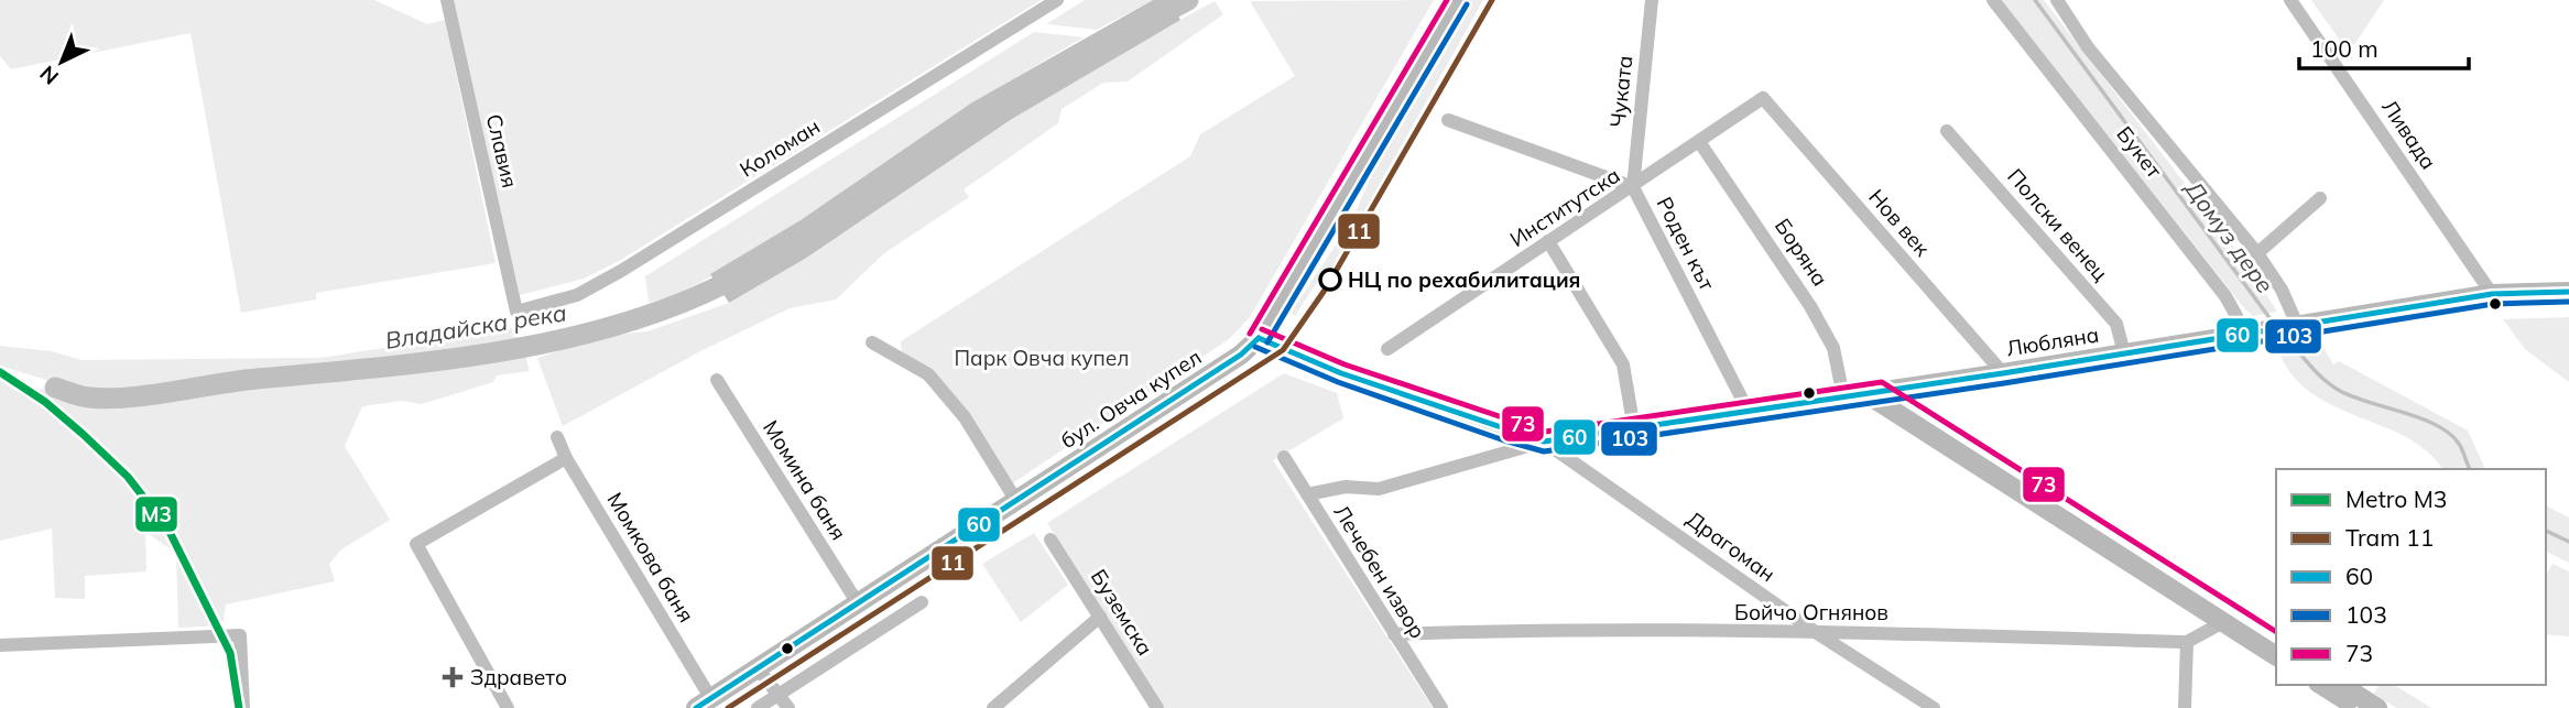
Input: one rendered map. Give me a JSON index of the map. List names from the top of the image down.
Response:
{
  "streets": {
    "street": [
      "Чуката",
      "Ливада",
      "Коломан",
      "Славия",
      "Букет",
      "Институтска",
      "Нов век",
      "Полски венец",
      "Роден кът",
      "Боряна",
      "Любляна",
      "бул. Овча купел",
      "Момина баня",
      "Драгоман",
      "Момкова баня",
      "Лечебен извор",
      "Буземска",
      "Бойчо Огнянов"
    ]
  },
  "crossings": [
    ["Чуката", "Институтска"],
    ["Чуката", "Роден кът"],
    ["Ливада", "Любляна"],
    ["Коломан", "Славия"],
    ["Букет", "Любляна"],
    ["Институтска", "Нов век"],
    ["Институтска", "Роден кът"],
    ["Институтска", "Боряна"],
    ["Нов век", "Любляна"],
    ["Полски венец", "Любляна"],
    ["Роден кът", "Любляна"],
    ["Боряна", "Любляна"],
    ["Любляна", "бул. Овча купел"],
    ["Любляна", "Драгоман"],
    ["Любляна", "Лечебен извор"],
    ["бул. Овча купел", "Момина баня"],
    ["бул. Овча купел", "Момкова баня"],
    ["Драгоман", "Бойчо Огнянов"],
    ["Лечебен извор", "Бойчо Огнянов"]
  ],
  "water": ["Домуз дере", "Владайска река"],
  "parks": ["Парк Овча купел"],
  "places": {
    "other": ["НЦ по рехабилитация"],
    "health": ["Здравето"]
  },
  "lines": [
    "tram line 11",
    "transit line 73",
    "transit line 103",
    "transit line 60",
    "metro line M3"
  ],
  "legend": [
    "Metro M3",
    "Tram 11",
    "60",
    "103",
    "73"
  ],
  "scale_bar": "100 m",
  "north": "bottom left"
}
